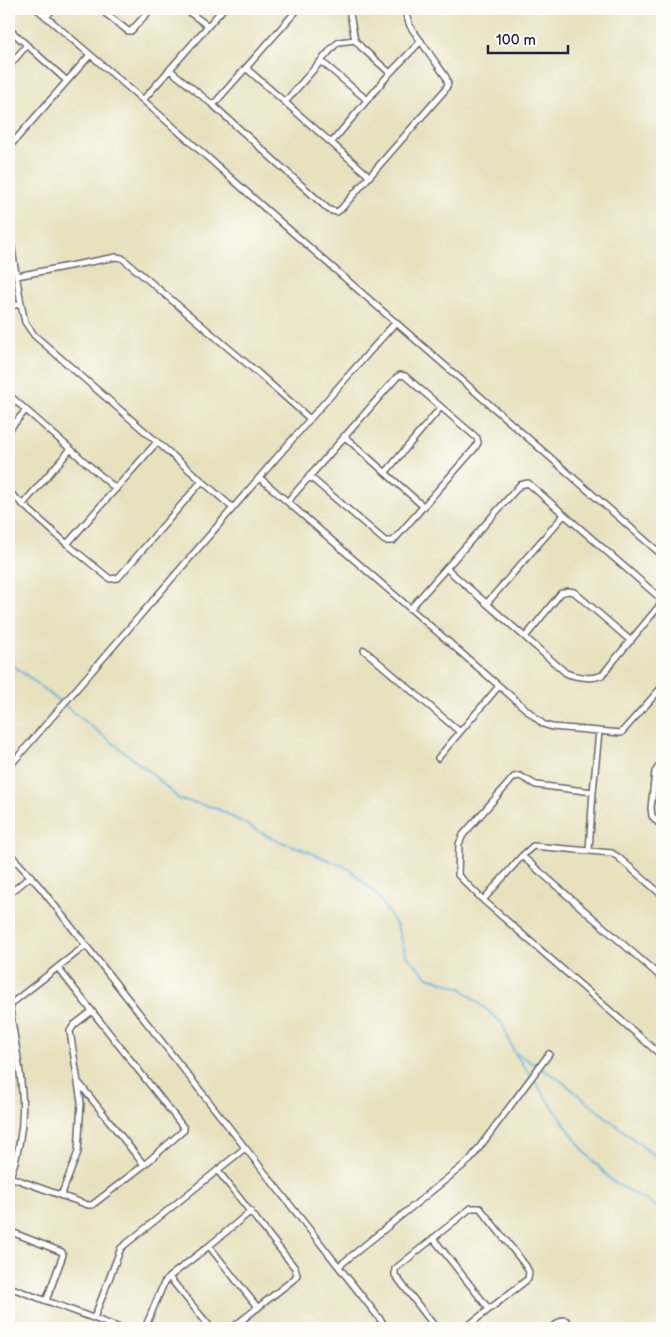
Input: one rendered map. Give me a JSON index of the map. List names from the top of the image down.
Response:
{
  "scale_bar": "100 m"
}
